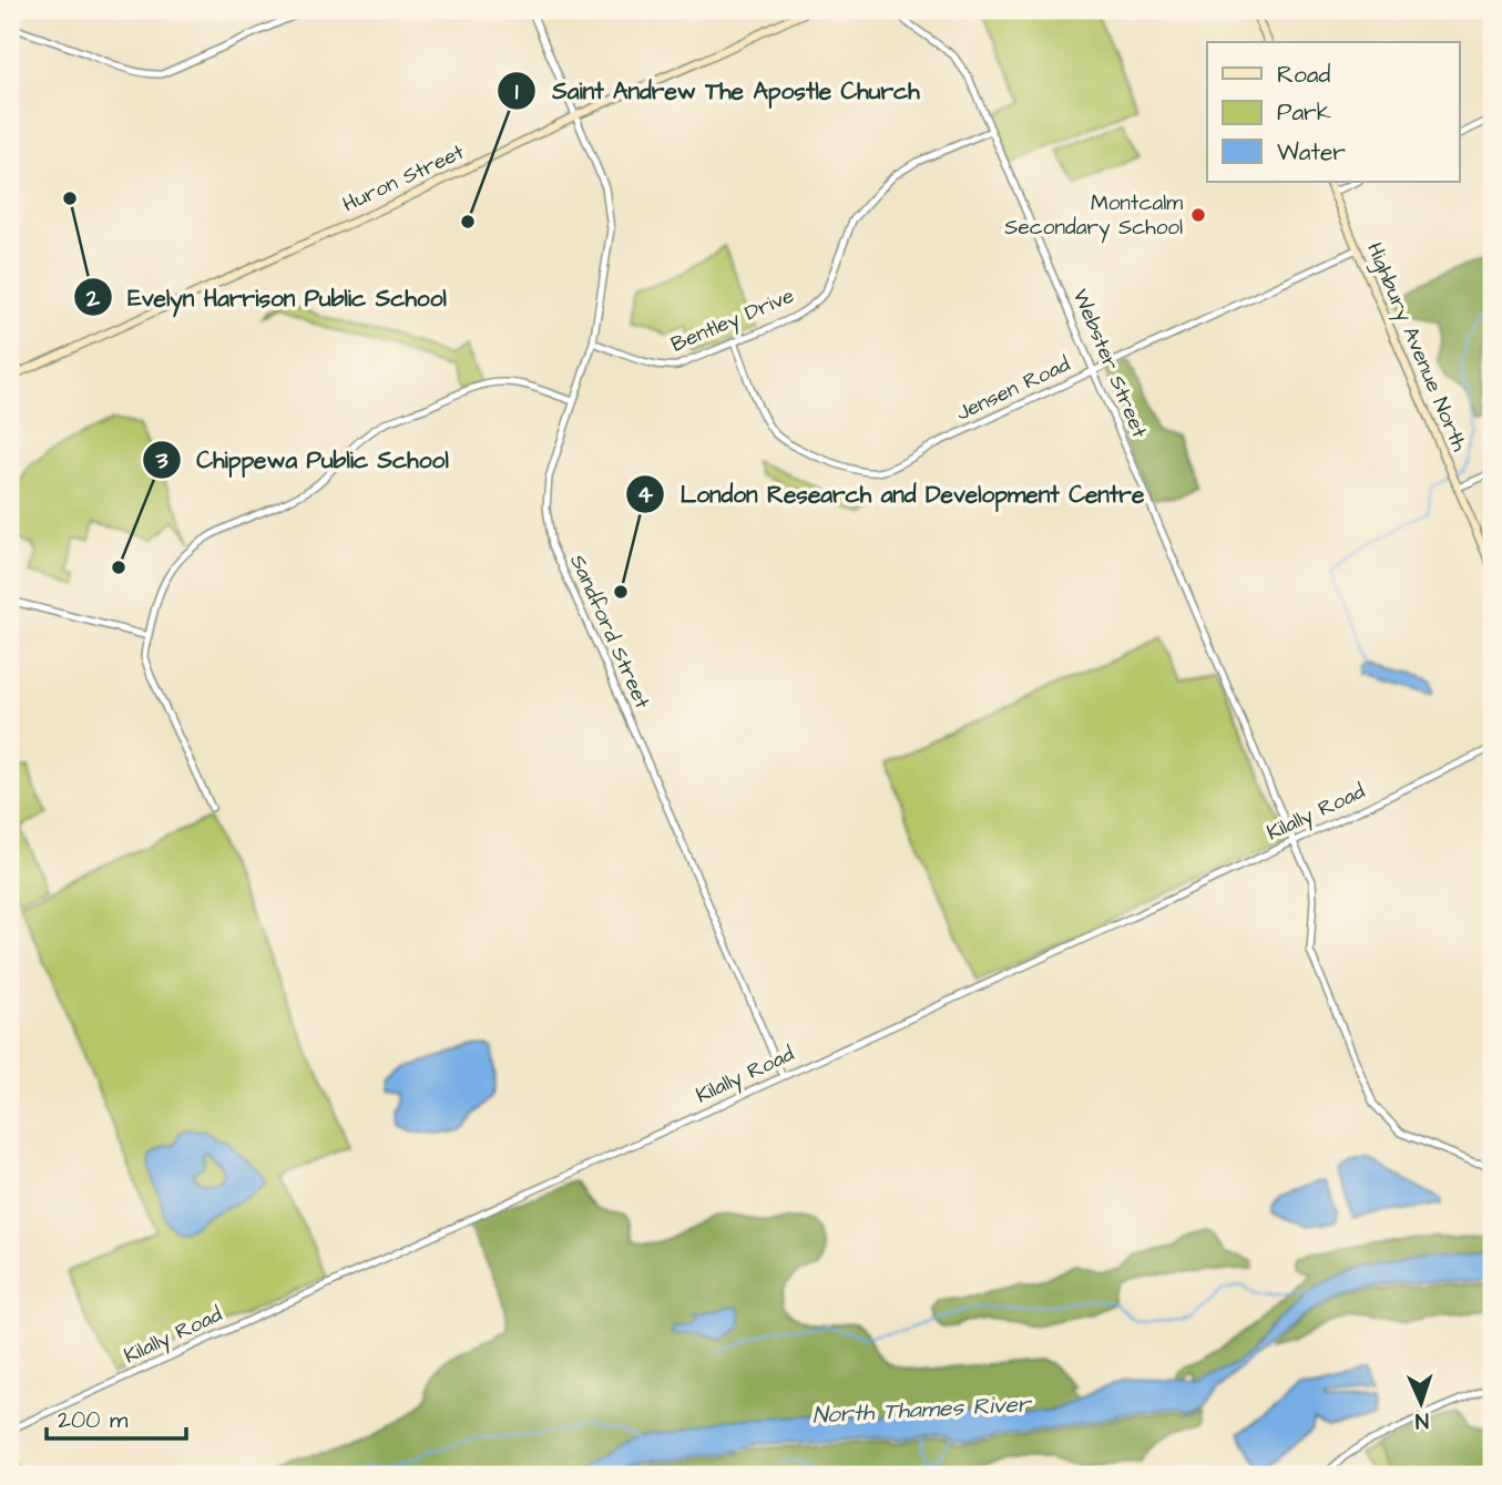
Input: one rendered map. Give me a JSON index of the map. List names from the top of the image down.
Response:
{
  "streets": {
    "main road": ["Huron Street", "Highbury Avenue North"],
    "street": [
      "Bentley Drive",
      "Webster Street",
      "Jensen Road",
      "Sandford Street",
      "Kilally Road"
    ]
  },
  "crossings": [
    ["Huron Street", "Sandford Street"],
    ["Bentley Drive", "Webster Street"],
    ["Bentley Drive", "Jensen Road"],
    ["Bentley Drive", "Sandford Street"],
    ["Highbury Avenue North", "Jensen Road"],
    ["Webster Street", "Jensen Road"],
    ["Webster Street", "Kilally Road"],
    ["Sandford Street", "Kilally Road"]
  ],
  "water": ["North Thames River"],
  "places": [
    "Evelyn Harrison Public School",
    "Montcalm Secondary School",
    "Saint Andrew The Apostle Church",
    "Chippewa Public School",
    "London Research and Development Centre"
  ],
  "legend": ["Road", "Park", "Water"],
  "scale_bar": "200 m",
  "north": "bottom"
}
